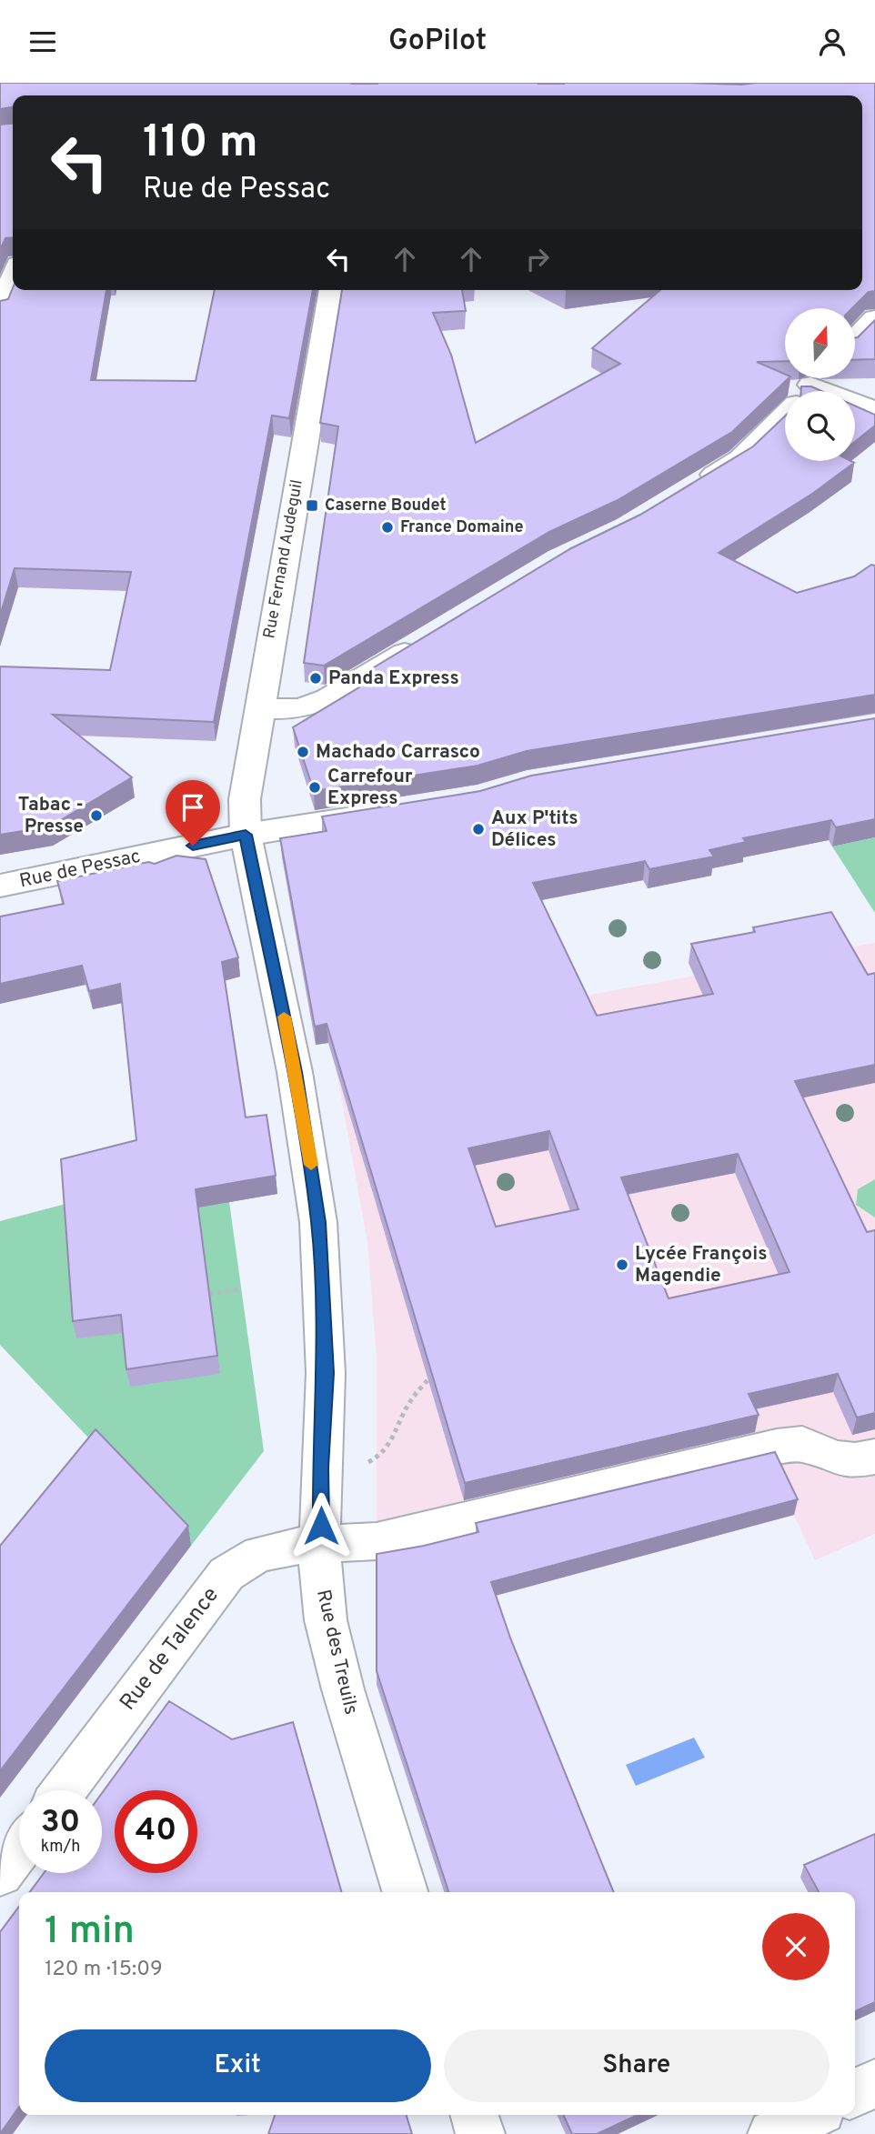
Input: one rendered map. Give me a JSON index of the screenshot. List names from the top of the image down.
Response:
{
  "streets": {
    "street": [
      "Rue Fernand Audeguil",
      "Rue de Pessac",
      "Rue de Talence",
      "Rue des Treuils"
    ]
  },
  "crossings": [
    ["Rue Fernand Audeguil", "Rue de Pessac"],
    ["Rue Fernand Audeguil", "Rue des Treuils"],
    ["Rue de Pessac", "Rue des Treuils"],
    ["Rue de Talence", "Rue des Treuils"]
  ],
  "places": {
    "transit": ["Caserne Boudet"],
    "other": [
      "France Domaine",
      "Panda Express",
      "Machado Carrasco",
      "Carrefour Express",
      "Tabac - Presse",
      "Aux P'tits Délices",
      "Lycée François Magendie"
    ]
  },
  "north": "top",
  "page": {
    "header": "GoPilot",
    "turn": ["110 m", "Rue de Pessac"],
    "speed": "30 km/h",
    "limit": "40",
    "heading": ["1 min", "120 m · 15:09"],
    "buttons": ["Exit", "Share"]
  }
}
